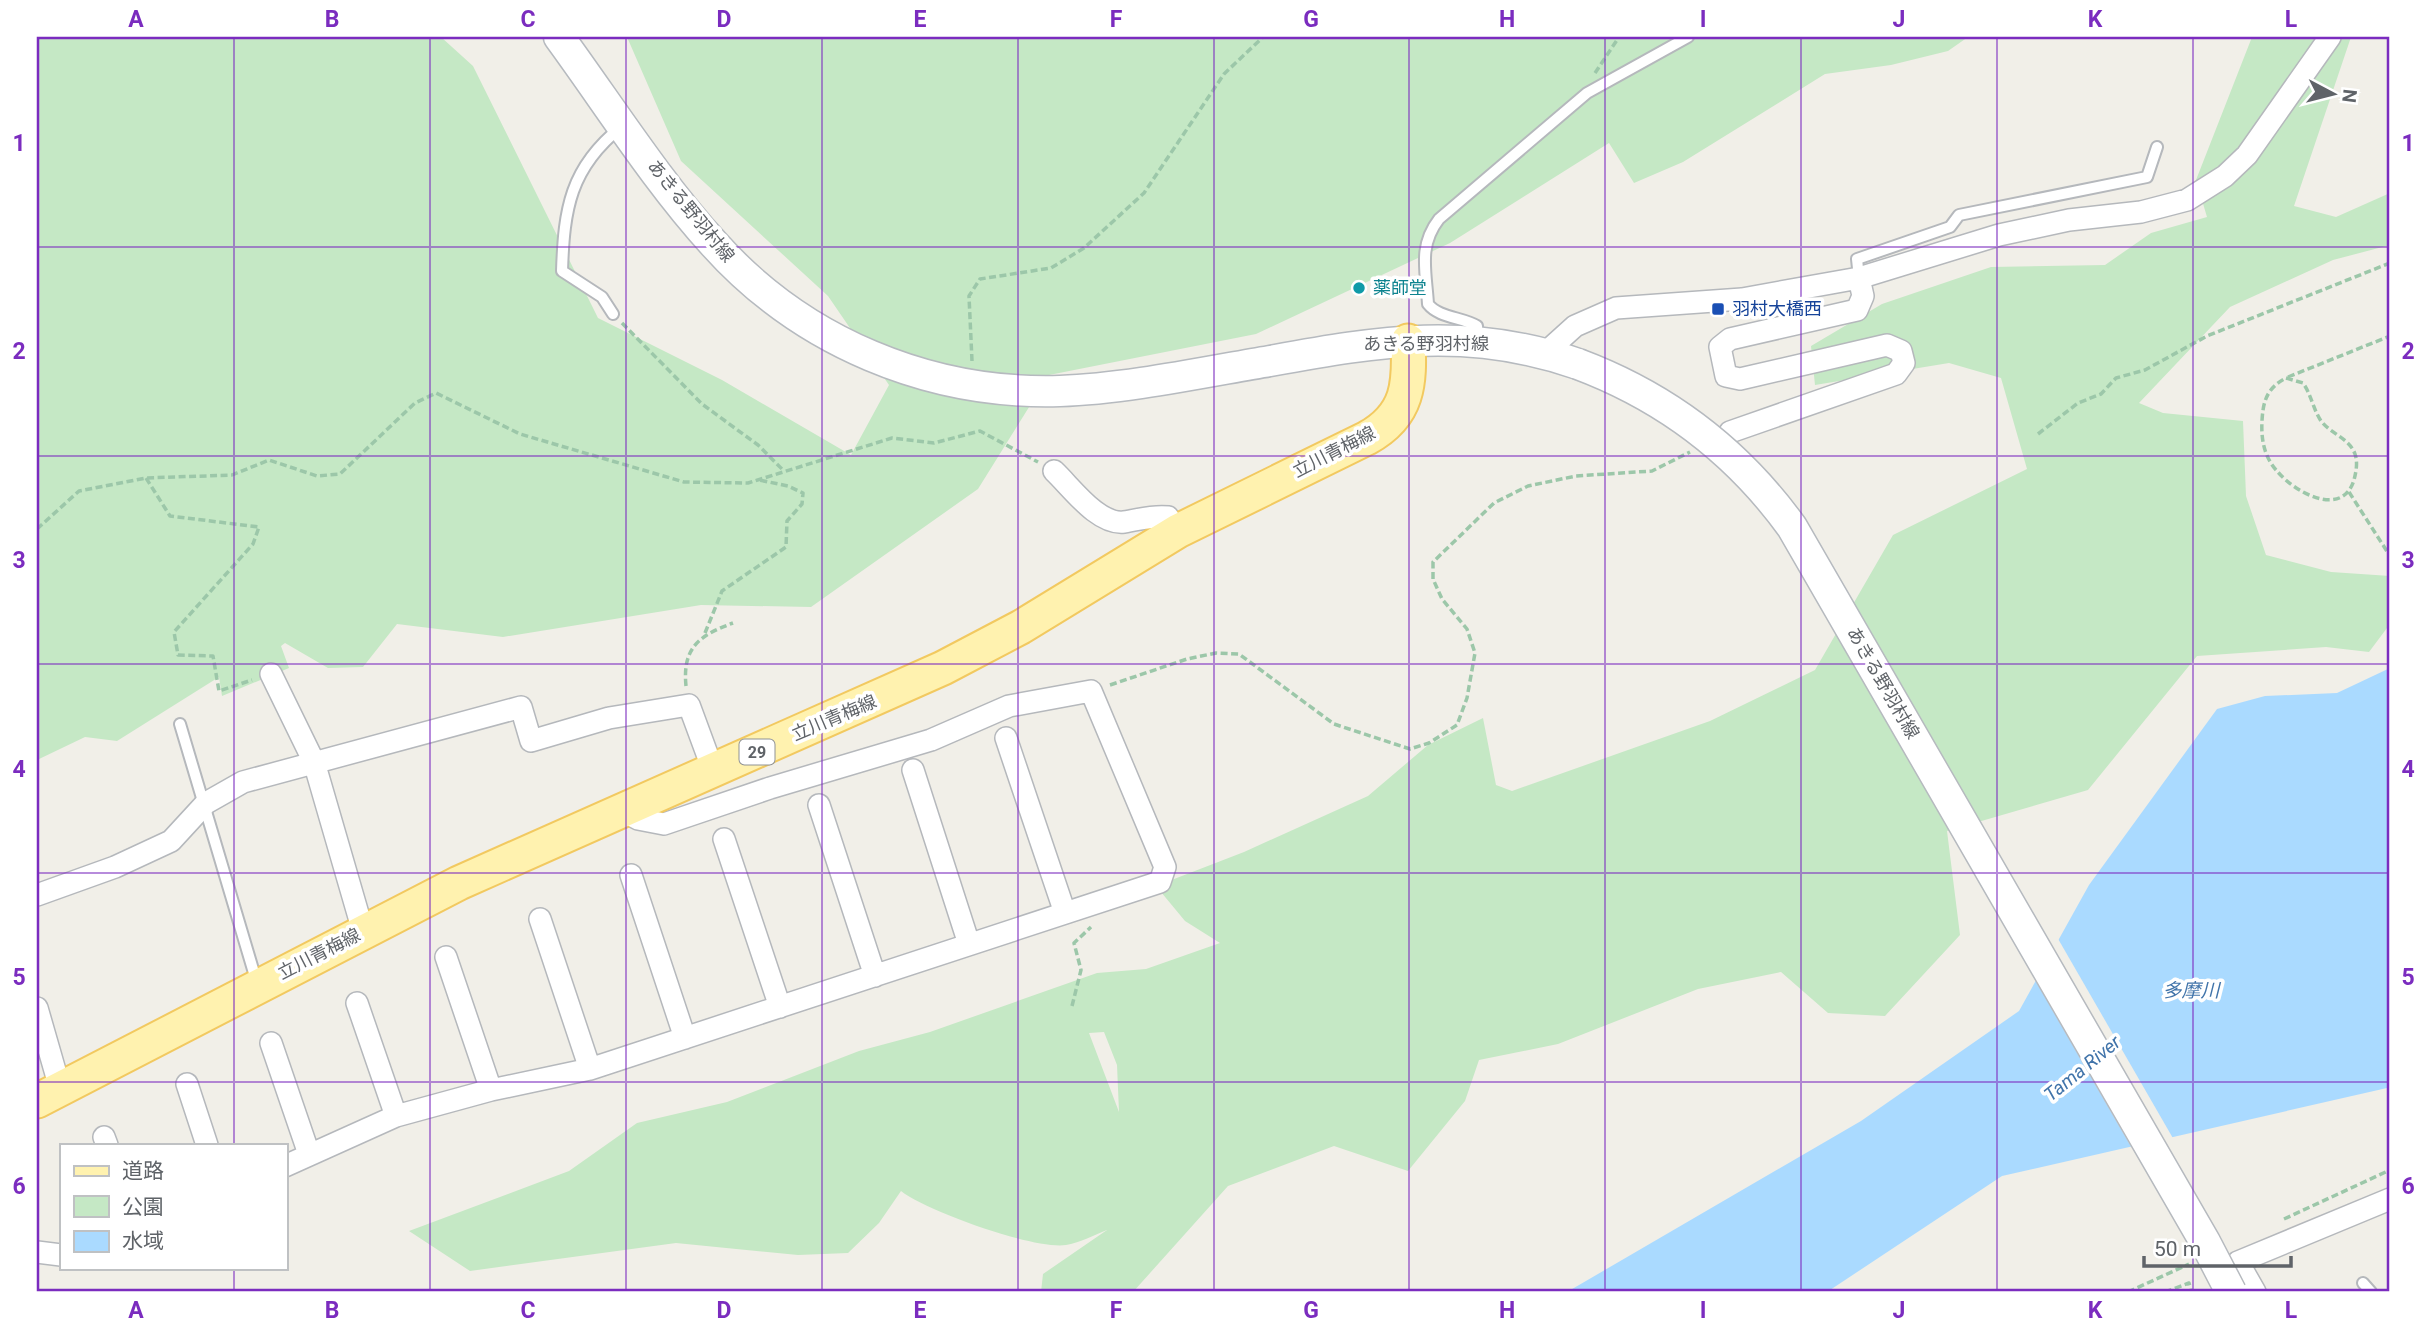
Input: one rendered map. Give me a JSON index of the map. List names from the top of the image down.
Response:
{
  "streets": {
    "main road": ["あきる野羽村線", "立川青梅線", "29"]
  },
  "crossings": [
    ["あきる野羽村線", "立川青梅線"]
  ],
  "water": ["多摩川", "Tama River"],
  "places": {
    "other": ["薬師堂"],
    "transit": ["羽村大橋西"]
  },
  "legend": ["道路", "公園", "水域"],
  "scale_bar": "50 m",
  "north": "right",
  "grid": {
    "columns": [
      "A",
      "B",
      "C",
      "D",
      "E",
      "F",
      "G",
      "H",
      "I",
      "J",
      "K",
      "L"
    ],
    "rows": [
      "1",
      "2",
      "3",
      "4",
      "5",
      "6"
    ]
  }
}
